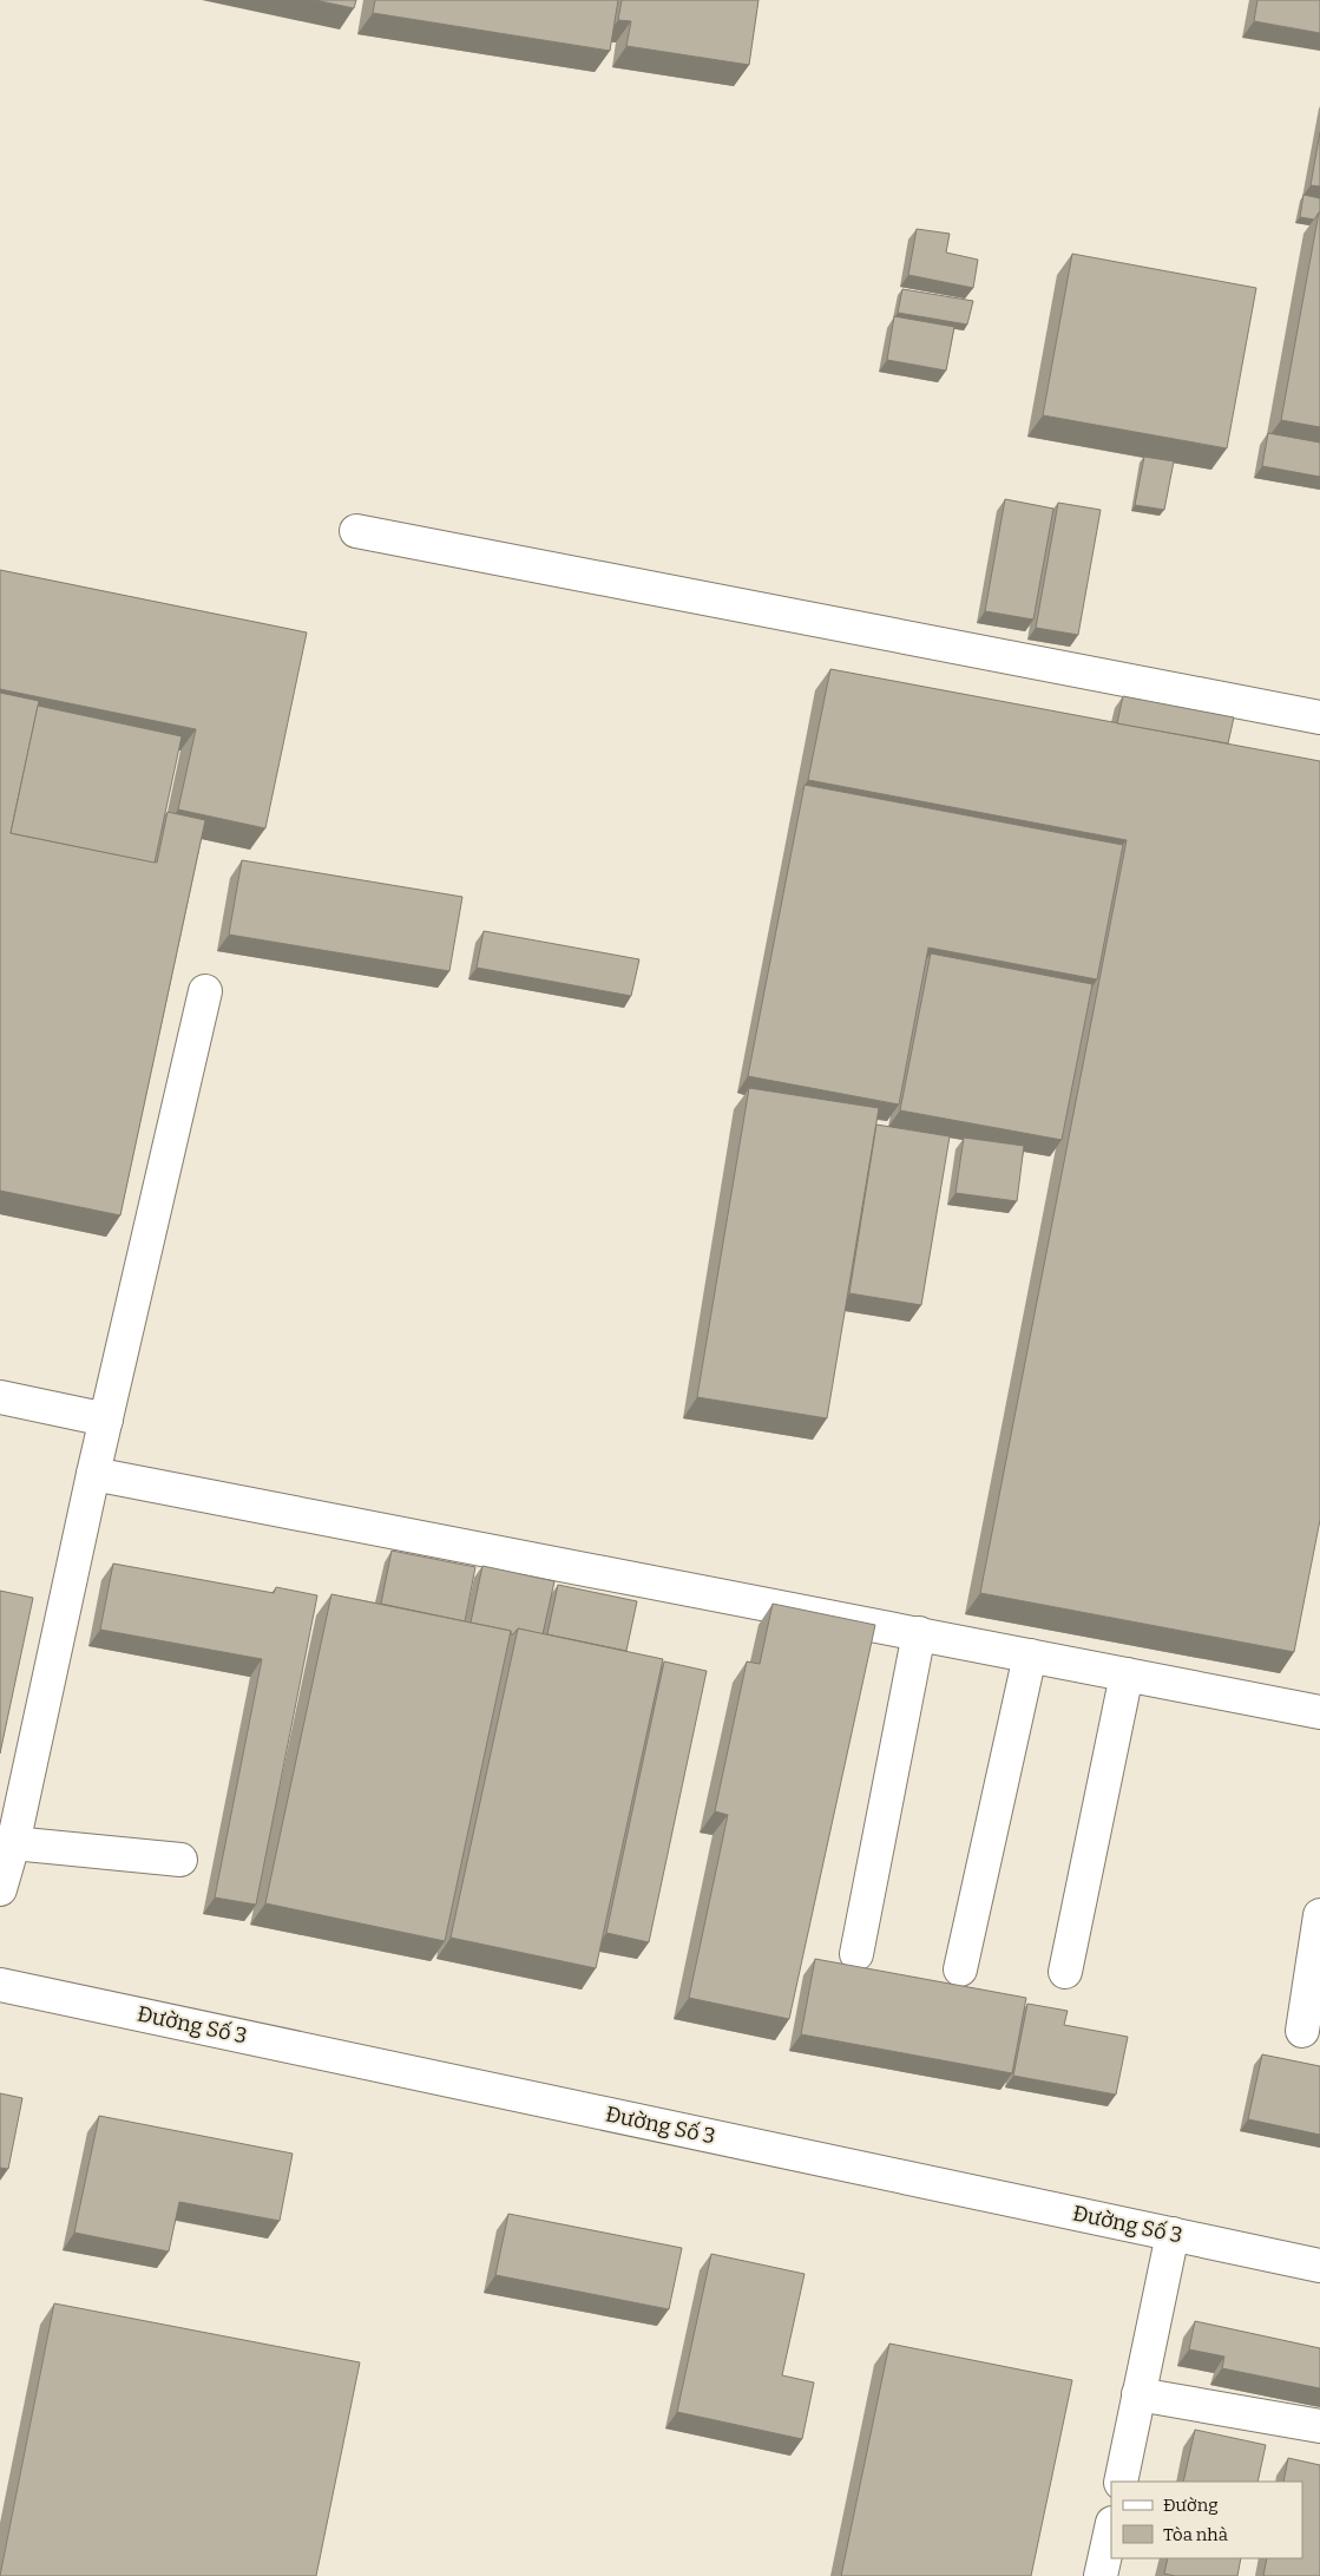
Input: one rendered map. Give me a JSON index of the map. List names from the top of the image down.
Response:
{
  "streets": {
    "street": ["Đường Số 3"]
  },
  "legend": ["Đường", "Tòa nhà"]
}
